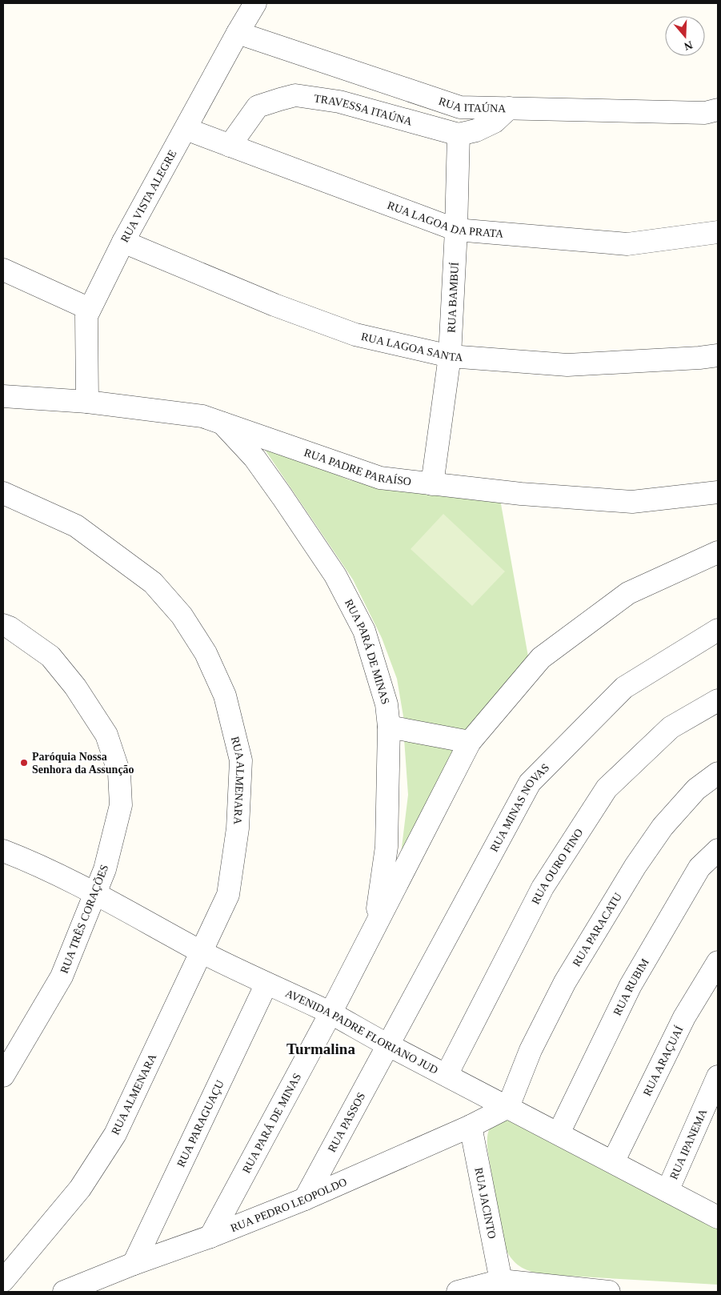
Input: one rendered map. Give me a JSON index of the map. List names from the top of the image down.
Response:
{
  "streets": {
    "street": [
      "RUA ITAÚNA",
      "TRAVESSA ITAÚNA",
      "RUA VISTA ALEGRE",
      "RUA LAGOA DA PRATA",
      "RUA BAMBUÍ",
      "RUA LAGOA SANTA",
      "RUA PADRE PARAÍSO",
      "RUA PARÁ DE MINAS",
      "RUA ALMENARA",
      "RUA MINAS NOVAS",
      "RUA OURO FINO",
      "RUA TRÊS CORAÇÕES",
      "RUA PARACATU",
      "RUA RUBIM",
      "AVENIDA PADRE FLORIANO JUD",
      "RUA ARAÇUAÍ",
      "RUA PASSOS",
      "RUA PARAGUAÇU",
      "RUA IPANEMA",
      "RUA JACINTO",
      "RUA PEDRO LEOPOLDO"
    ]
  },
  "crossings": [
    ["RUA ITAÚNA", "RUA VISTA ALEGRE"],
    ["TRAVESSA ITAÚNA", "RUA LAGOA DA PRATA"],
    ["TRAVESSA ITAÚNA", "RUA BAMBUÍ"],
    ["RUA VISTA ALEGRE", "RUA LAGOA DA PRATA"],
    ["RUA VISTA ALEGRE", "RUA LAGOA SANTA"],
    ["RUA VISTA ALEGRE", "RUA PADRE PARAÍSO"],
    ["RUA LAGOA DA PRATA", "RUA BAMBUÍ"],
    ["RUA BAMBUÍ", "RUA LAGOA SANTA"],
    ["RUA BAMBUÍ", "RUA PADRE PARAÍSO"],
    ["RUA PADRE PARAÍSO", "RUA PARÁ DE MINAS"],
    ["RUA PARÁ DE MINAS", "AVENIDA PADRE FLORIANO JUD"],
    ["RUA PARÁ DE MINAS", "RUA PEDRO LEOPOLDO"],
    ["RUA ALMENARA", "AVENIDA PADRE FLORIANO JUD"],
    ["RUA MINAS NOVAS", "AVENIDA PADRE FLORIANO JUD"],
    ["RUA MINAS NOVAS", "RUA PASSOS"],
    ["RUA OURO FINO", "AVENIDA PADRE FLORIANO JUD"],
    ["RUA TRÊS CORAÇÕES", "AVENIDA PADRE FLORIANO JUD"],
    ["RUA PARACATU", "AVENIDA PADRE FLORIANO JUD"],
    ["RUA PARACATU", "RUA PEDRO LEOPOLDO"],
    ["RUA RUBIM", "AVENIDA PADRE FLORIANO JUD"],
    ["AVENIDA PADRE FLORIANO JUD", "RUA ARAÇUAÍ"],
    ["AVENIDA PADRE FLORIANO JUD", "RUA PASSOS"],
    ["AVENIDA PADRE FLORIANO JUD", "RUA PARAGUAÇU"],
    ["AVENIDA PADRE FLORIANO JUD", "RUA IPANEMA"],
    ["AVENIDA PADRE FLORIANO JUD", "RUA PEDRO LEOPOLDO"],
    ["RUA PASSOS", "RUA PEDRO LEOPOLDO"],
    ["RUA PARAGUAÇU", "RUA PEDRO LEOPOLDO"],
    ["RUA JACINTO", "RUA PEDRO LEOPOLDO"]
  ],
  "districts": ["Turmalina"],
  "places": ["Paróquia Nossa Senhora da Assunção"],
  "north": "bottom"
}
